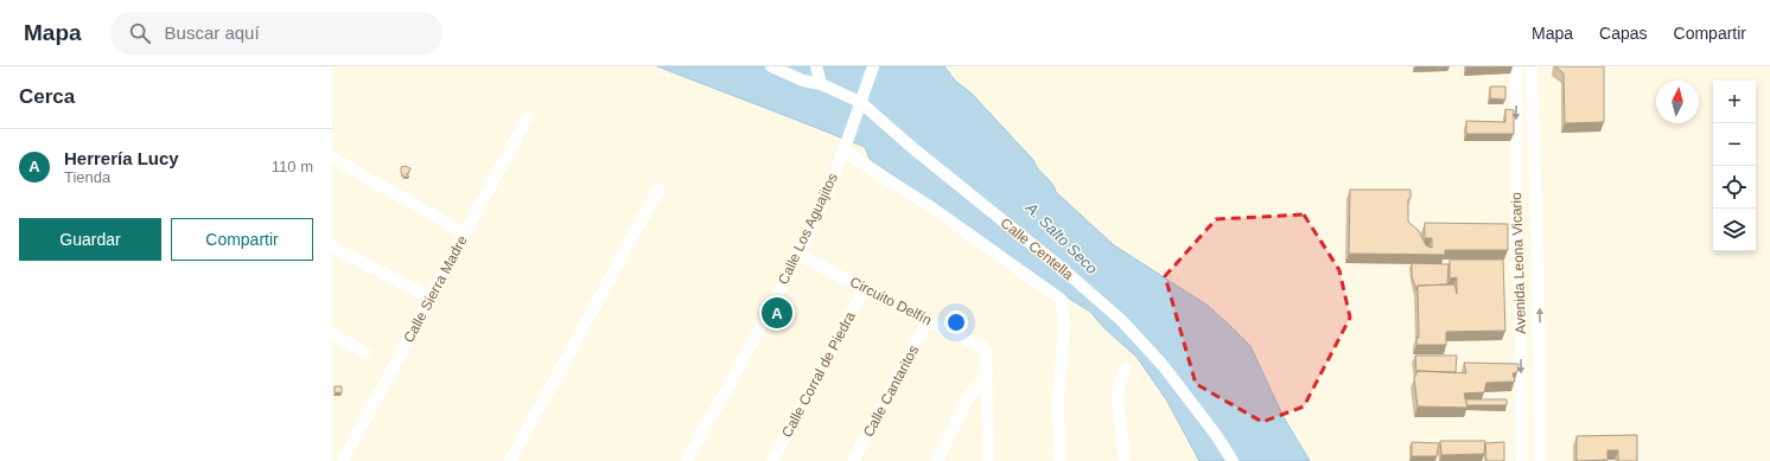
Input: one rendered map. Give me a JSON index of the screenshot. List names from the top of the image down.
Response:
{
  "streets": {
    "street": [
      "Calle Los Aguajitos",
      "Calle Centella",
      "Avenida Leona Vicario",
      "Calle Sierra Madre",
      "Circuito Delfín",
      "Calle Corral de Piedra",
      "Calle Cantaritos"
    ]
  },
  "crossings": [
    ["Calle Los Aguajitos", "Calle Centella"],
    ["Calle Los Aguajitos", "Circuito Delfín"],
    ["Circuito Delfín", "Calle Corral de Piedra"],
    ["Circuito Delfín", "Calle Cantaritos"]
  ],
  "water": ["A. Salto Seco"],
  "north": "top",
  "page": {
    "header": "Mapa",
    "search": "Buscar aquí",
    "nav": ["Mapa", "Capas", "Compartir"],
    "heading": "Cerca",
    "map_buttons": ["+", "−"],
    "list": [
      {
        "mark": "A",
        "name": "Herrería Lucy",
        "note": "Tienda",
        "value": "110 m"
      }
    ],
    "buttons": ["Guardar", "Compartir"],
    "pins": "A"
  }
}
